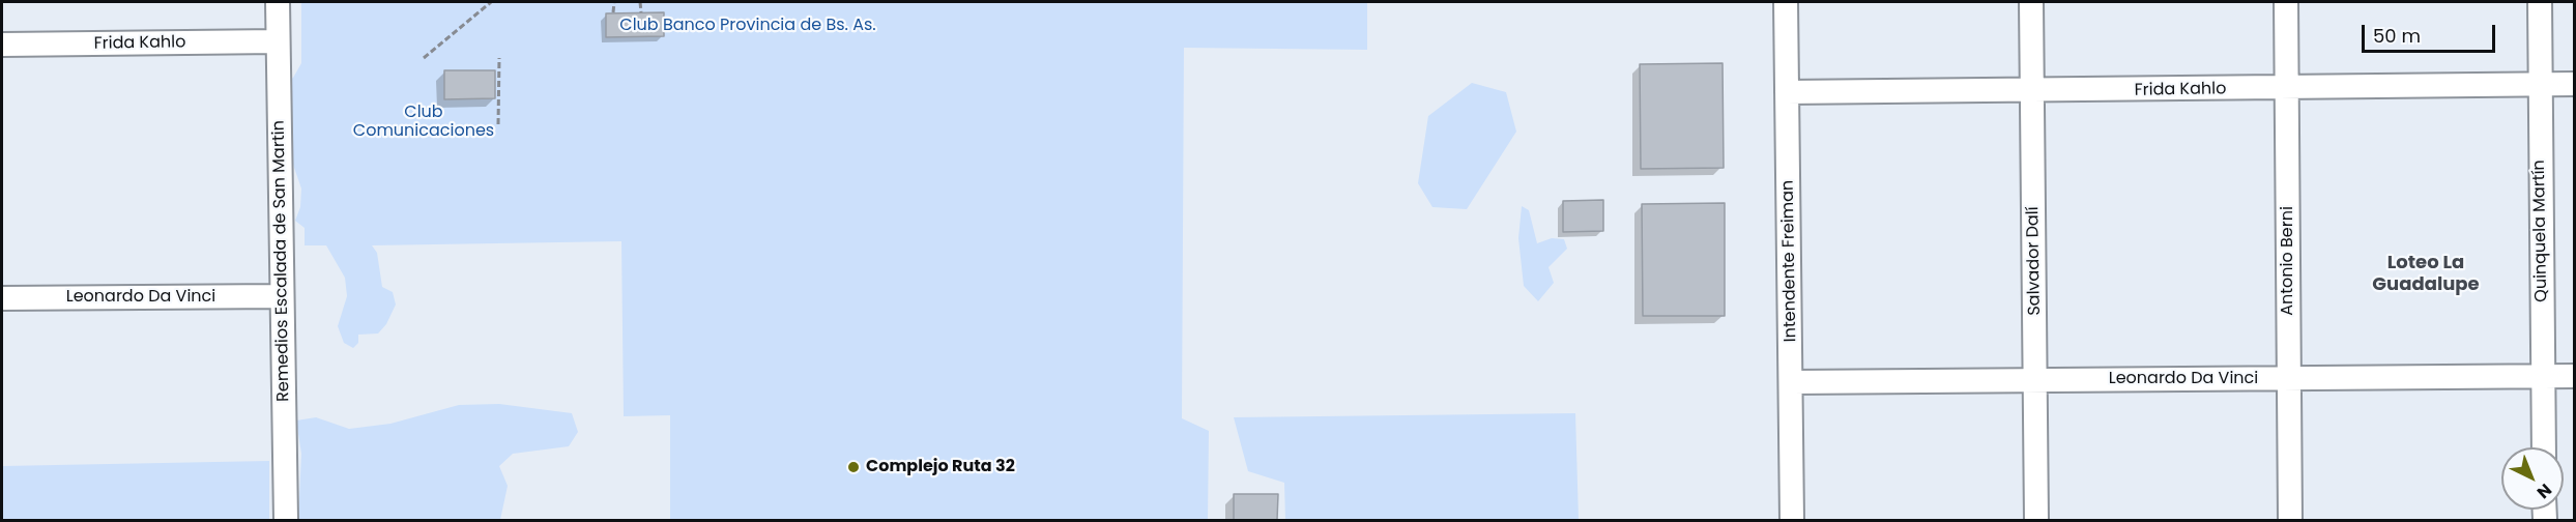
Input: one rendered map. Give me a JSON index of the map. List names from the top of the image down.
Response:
{
  "streets": {
    "street": [
      "Frida Kahlo",
      "Quinquela Martín",
      "Remedios Escalada de San Martin",
      "Intendente Freiman",
      "Salvador Dalí",
      "Antonio Berni",
      "Leonardo Da Vinci"
    ]
  },
  "crossings": [
    ["Frida Kahlo", "Quinquela Martín"],
    ["Frida Kahlo", "Remedios Escalada de San Martin"],
    ["Frida Kahlo", "Intendente Freiman"],
    ["Frida Kahlo", "Salvador Dalí"],
    ["Frida Kahlo", "Antonio Berni"],
    ["Quinquela Martín", "Leonardo Da Vinci"],
    ["Remedios Escalada de San Martin", "Leonardo Da Vinci"],
    ["Intendente Freiman", "Leonardo Da Vinci"],
    ["Salvador Dalí", "Leonardo Da Vinci"],
    ["Antonio Berni", "Leonardo Da Vinci"]
  ],
  "districts": ["Loteo La Guadalupe"],
  "parks": ["Club Banco Provincia de Bs. As.", "Club Comunicaciones"],
  "places": ["Complejo Ruta 32"],
  "scale_bar": "50 m",
  "north": "bottom right"
}
